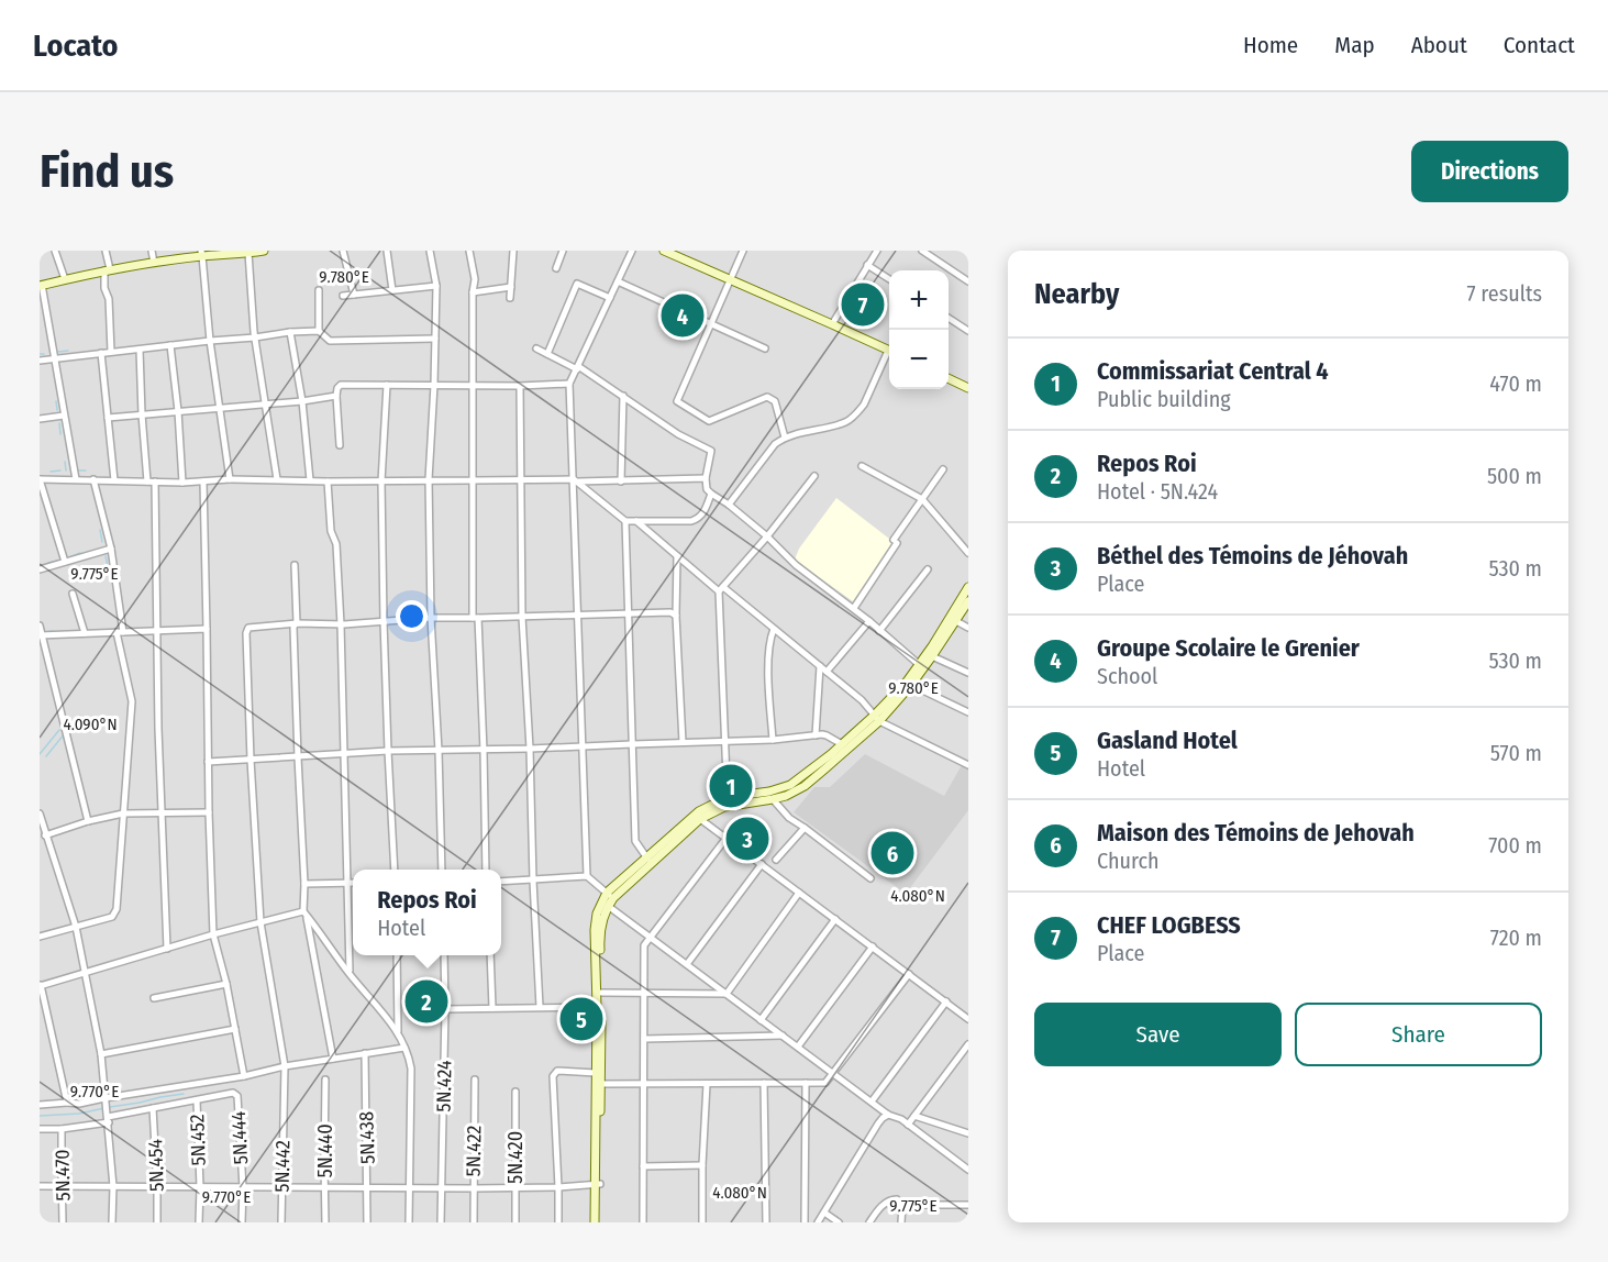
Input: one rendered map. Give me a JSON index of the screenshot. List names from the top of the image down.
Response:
{
  "streets": {
    "street": [
      "5N.424",
      "5N.444",
      "5N.438",
      "5N.452",
      "5N.440",
      "5N.422",
      "5N.420",
      "5N.454",
      "5N.442",
      "5N.470"
    ]
  },
  "crossings": [
    ["5N.444", "5N.452"],
    ["5N.452", "5N.454"],
    ["5N.452", "5N.470"]
  ],
  "page": {
    "header": "Locato",
    "nav": [
      "Home",
      "Map",
      "About",
      "Contact"
    ],
    "buttons": [
      "Directions",
      ["Save", "Share"]
    ],
    "title": "Find us",
    "heading": ["Nearby", "7 results"],
    "map_buttons": ["+", "−"],
    "pins": [
      "7",
      "4",
      "1",
      "3",
      "6",
      "2",
      "5"
    ],
    "list": [
      {
        "mark": "1",
        "name": "Commissariat Central 4",
        "note": "Public building",
        "value": "470 m"
      },
      {
        "mark": "2",
        "name": "Repos Roi",
        "note": "Hotel · 5N.424",
        "value": "500 m"
      },
      {
        "mark": "3",
        "name": "Béthel des Témoins de Jéhovah",
        "note": "Place",
        "value": "530 m"
      },
      {
        "mark": "4",
        "name": "Groupe Scolaire le Grenier",
        "note": "School",
        "value": "530 m"
      },
      {
        "mark": "5",
        "name": "Gasland Hotel",
        "note": "Hotel",
        "value": "570 m"
      },
      {
        "mark": "6",
        "name": "Maison des Témoins de Jehovah",
        "note": "Church",
        "value": "700 m"
      },
      {
        "mark": "7",
        "name": "CHEF LOGBESS",
        "note": "Place",
        "value": "720 m"
      }
    ],
    "popup": ["Repos Roi", "Hotel"]
  },
  "coordinates": [
    "9.780°E",
    "9.775°E",
    "4.090°N",
    "4.080°N",
    "9.770°E"
  ]
}
